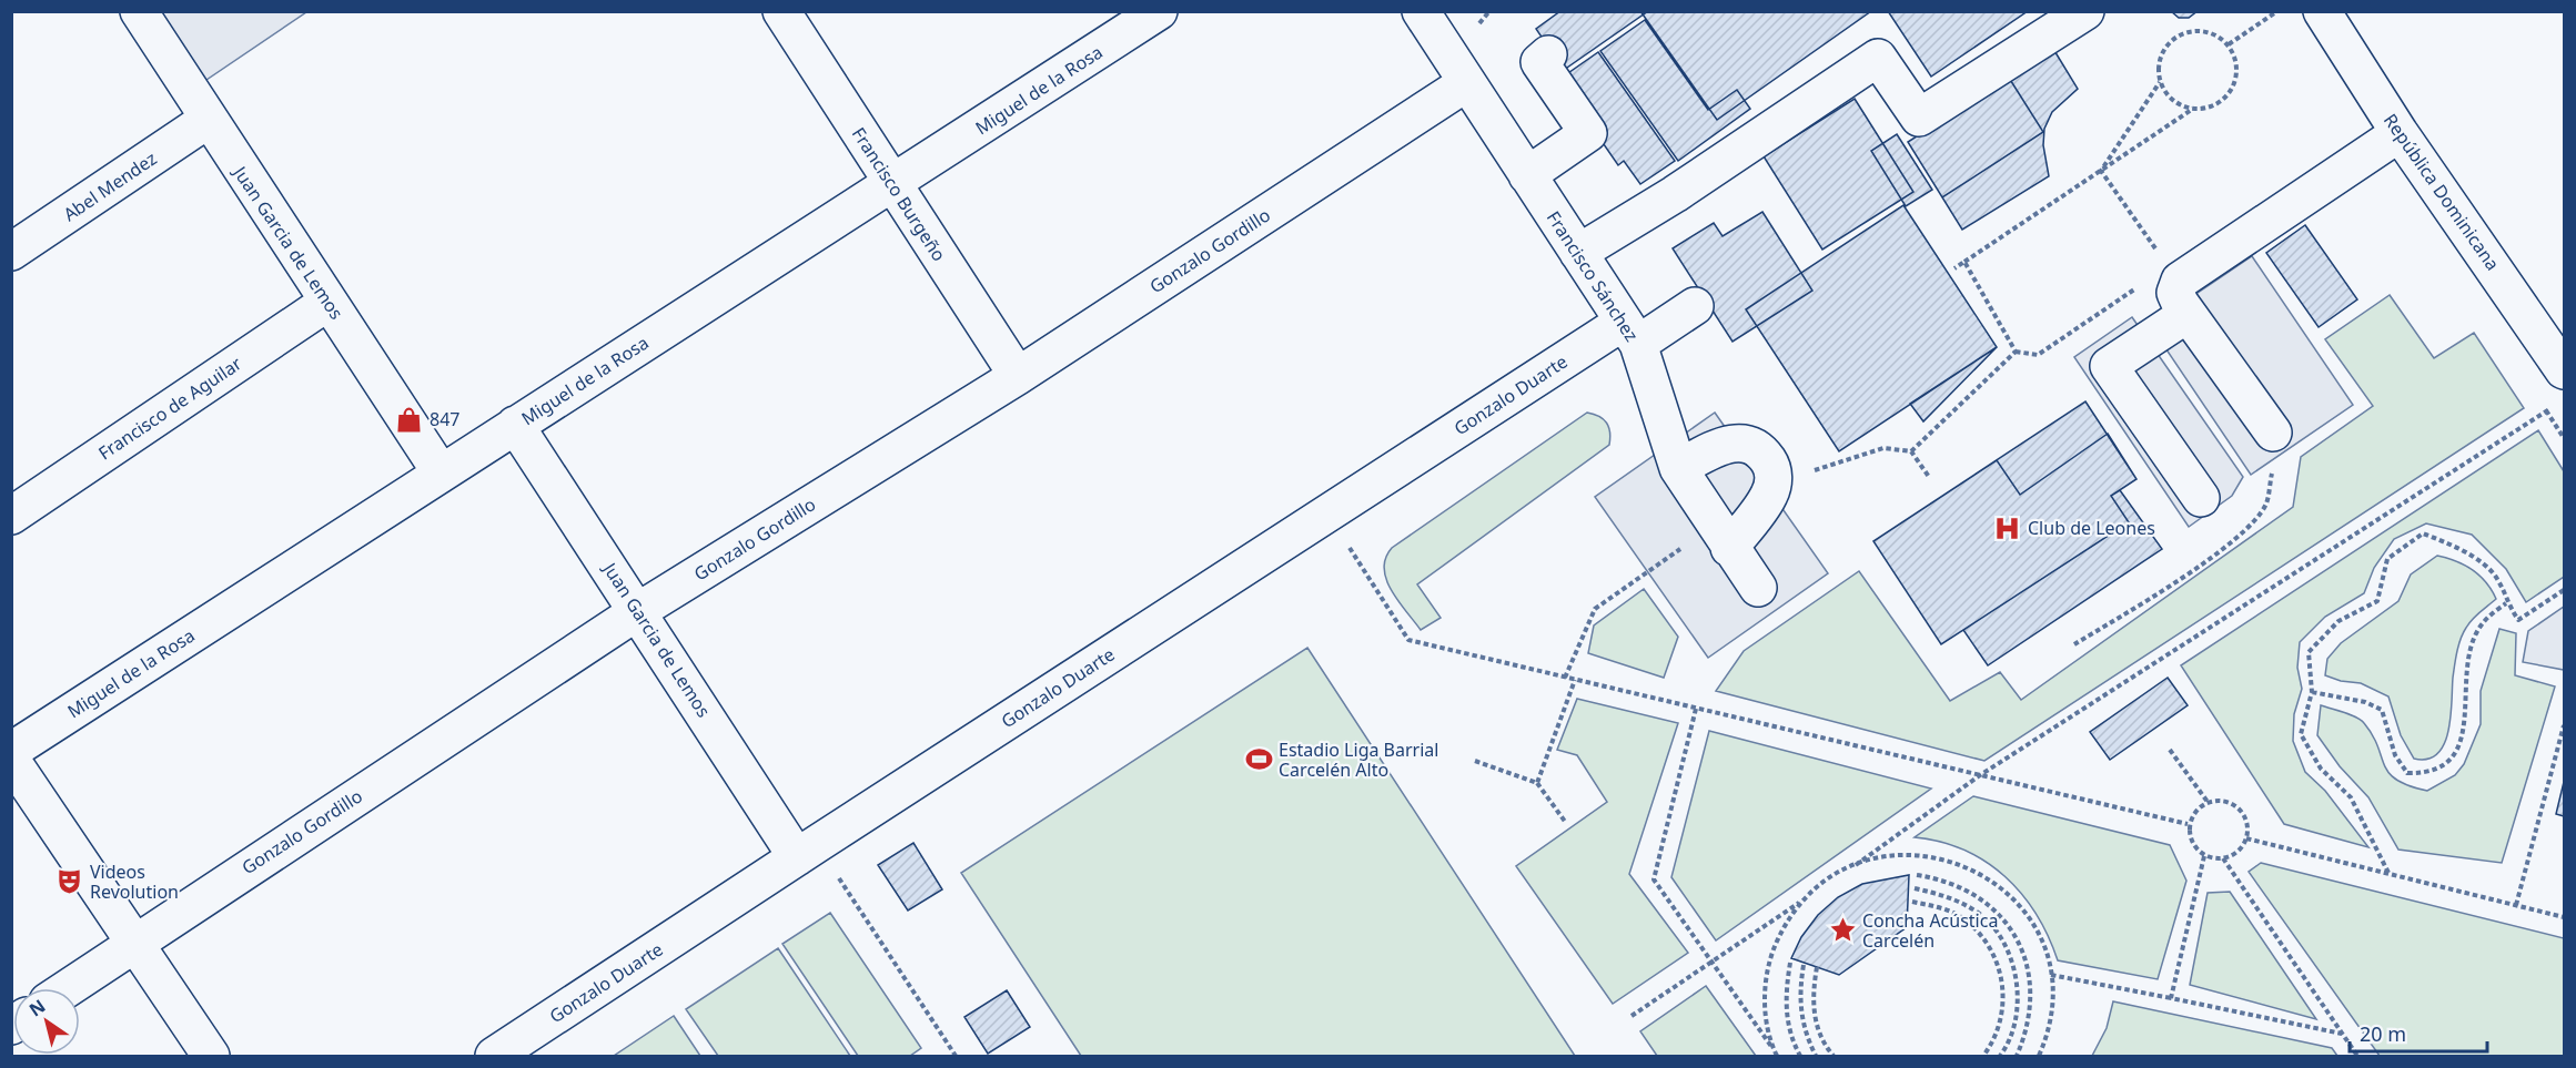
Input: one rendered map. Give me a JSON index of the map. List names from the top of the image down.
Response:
{
  "streets": {
    "street": [
      "Miguel de la Rosa",
      "Abel Mendez",
      "República Dominicana",
      "Francisco Burgeño",
      "Juan Garcia de Lemos",
      "Gonzalo Gordillo",
      "Francisco Sánchez",
      "Gonzalo Duarte",
      "Francisco de Aguilar"
    ]
  },
  "crossings": [
    ["Miguel de la Rosa", "Francisco Burgeño"],
    ["Miguel de la Rosa", "Juan Garcia de Lemos"],
    ["Abel Mendez", "Juan Garcia de Lemos"],
    ["Francisco Burgeño", "Gonzalo Gordillo"],
    ["Juan Garcia de Lemos", "Gonzalo Gordillo"],
    ["Juan Garcia de Lemos", "Gonzalo Duarte"],
    ["Juan Garcia de Lemos", "Francisco de Aguilar"],
    ["Gonzalo Gordillo", "Francisco Sánchez"],
    ["Francisco Sánchez", "Gonzalo Duarte"]
  ],
  "places": {
    "shop": ["847"],
    "hospital": ["Club de Leones"],
    "sports": ["Estadio Liga Barrial Carcelén Alto"],
    "theatre": ["Videos Revolution"],
    "place": ["Concha Acústica Carcelén"]
  },
  "scale_bar": "20 m",
  "north": "top left"
}
